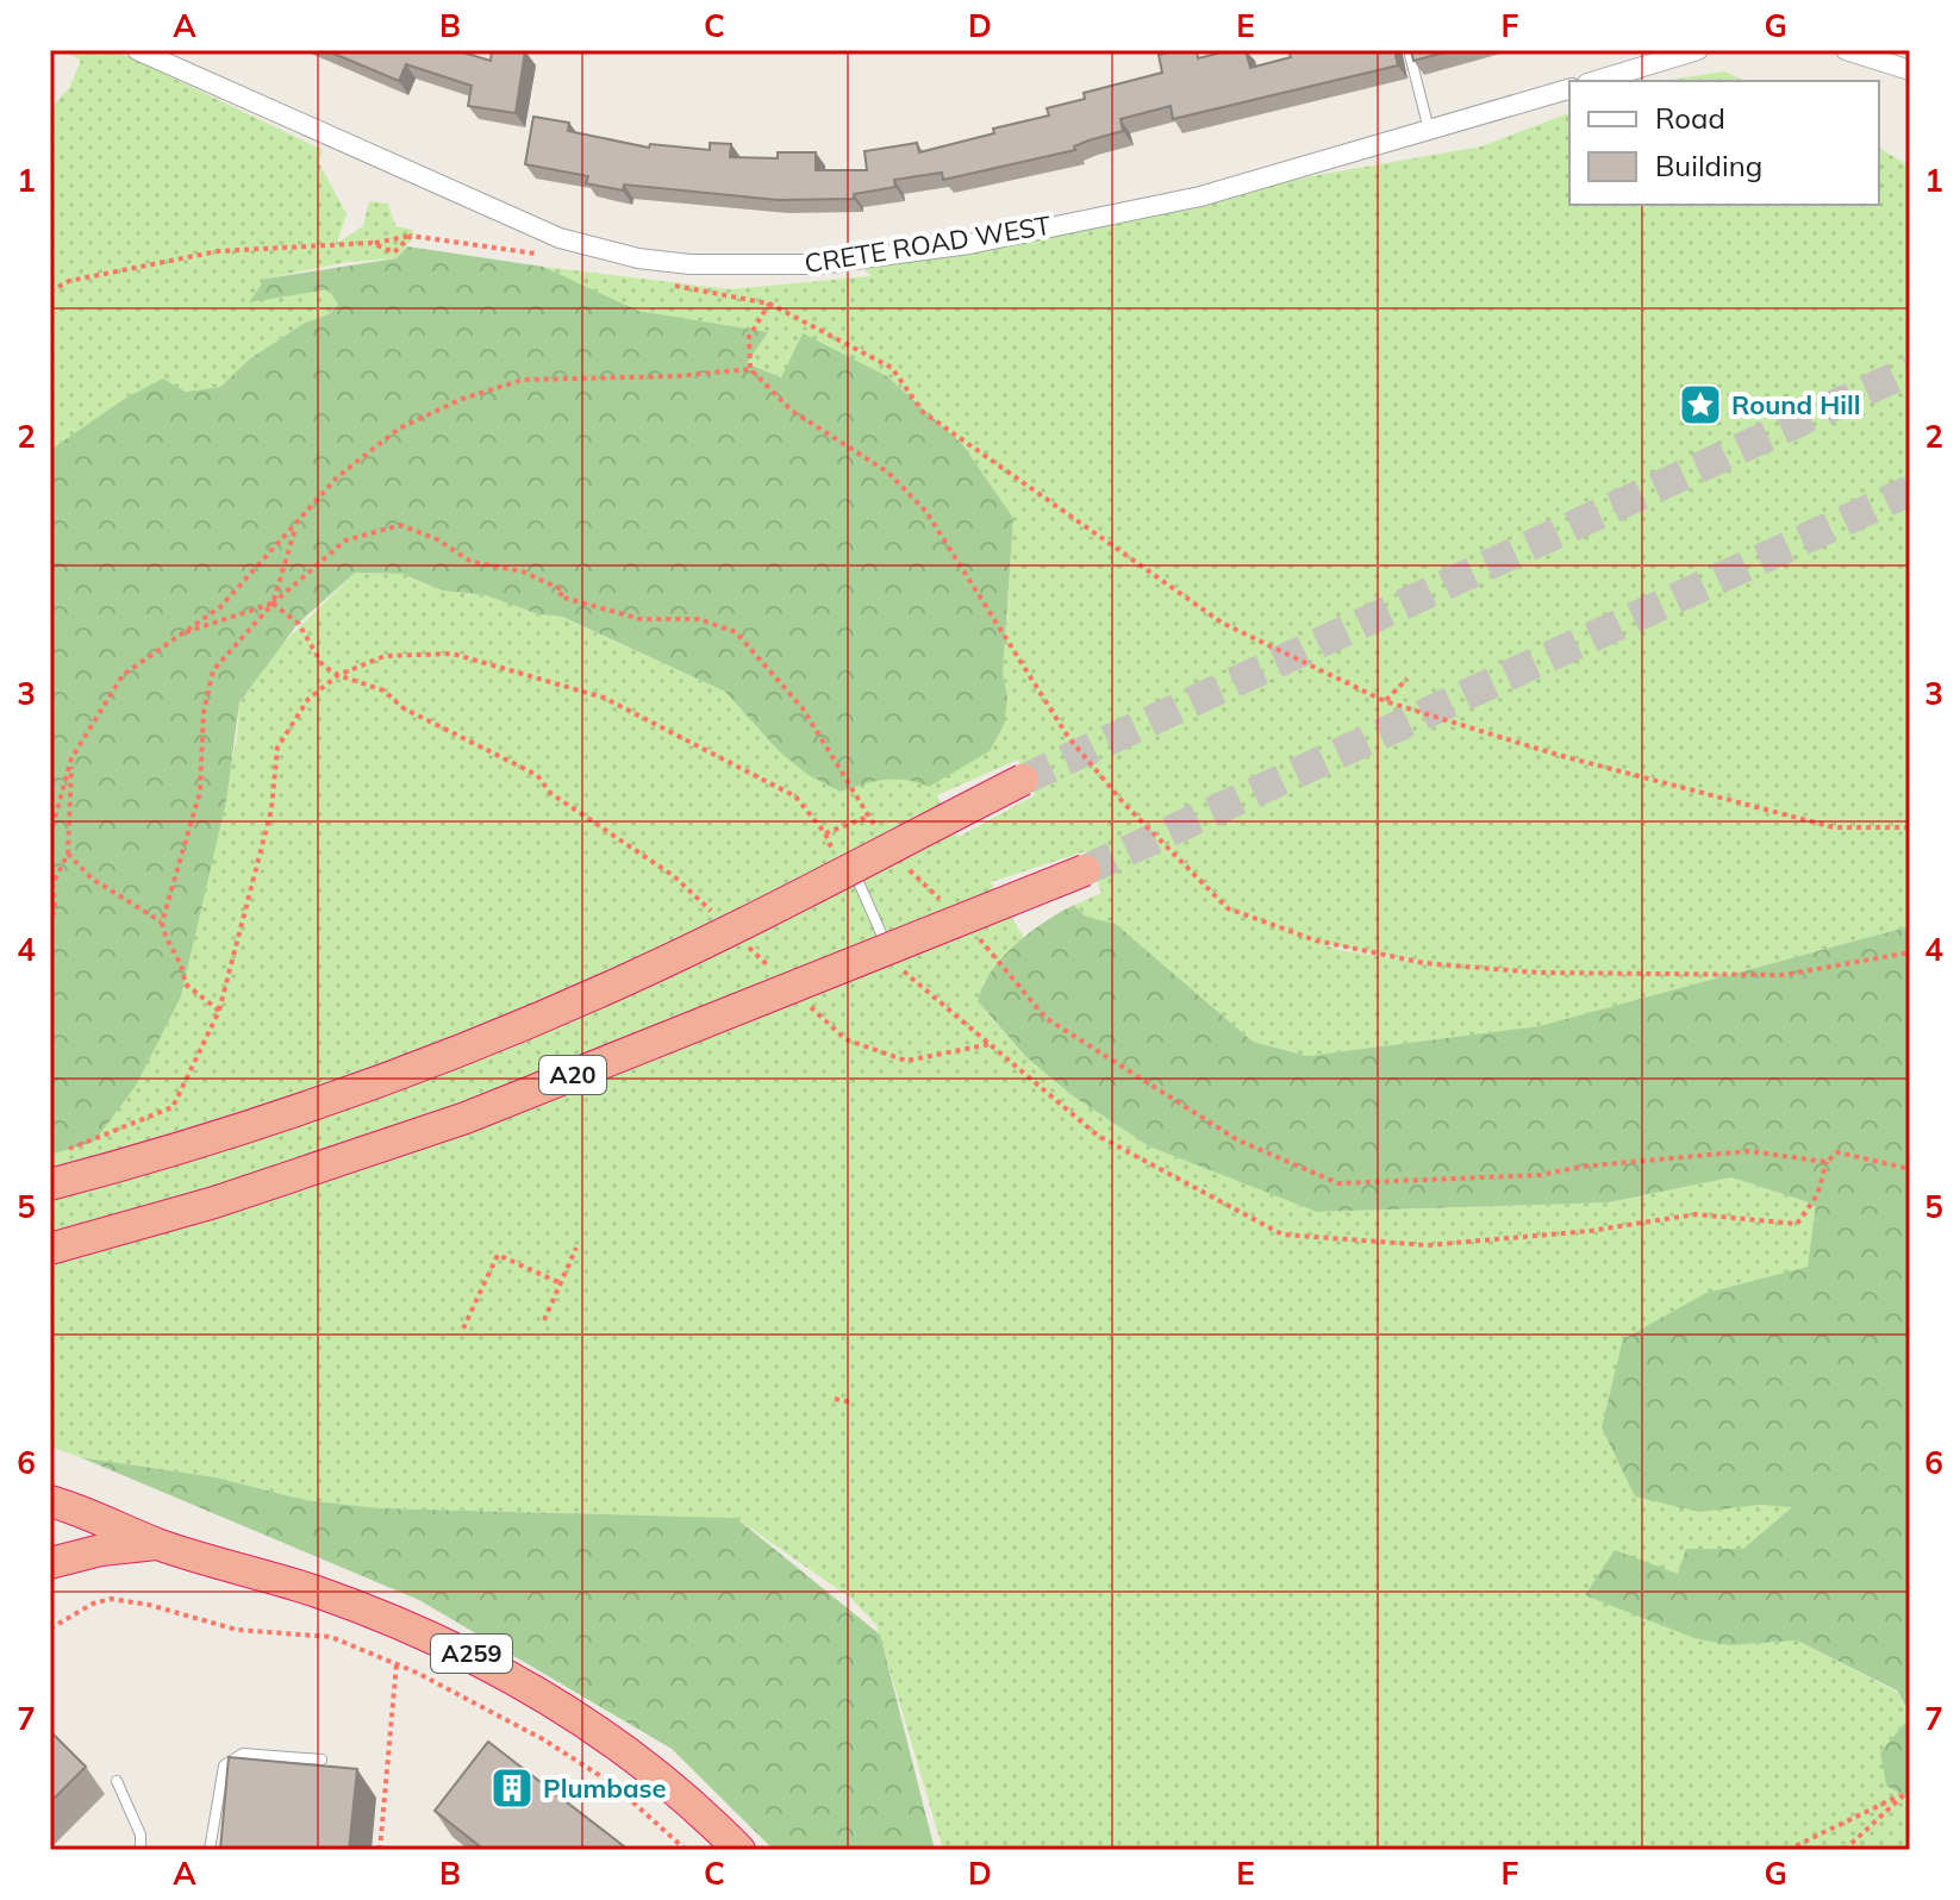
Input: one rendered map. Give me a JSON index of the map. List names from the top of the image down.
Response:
{
  "streets": {
    "highway": ["A20", "A259"],
    "street": ["CRETE ROAD WEST"]
  },
  "places": {
    "place": ["Round Hill"],
    "building": ["Plumbase"]
  },
  "legend": ["Road", "Building"],
  "grid": {
    "columns": [
      "A",
      "B",
      "C",
      "D",
      "E",
      "F",
      "G"
    ],
    "rows": [
      "1",
      "2",
      "3",
      "4",
      "5",
      "6",
      "7"
    ]
  }
}
